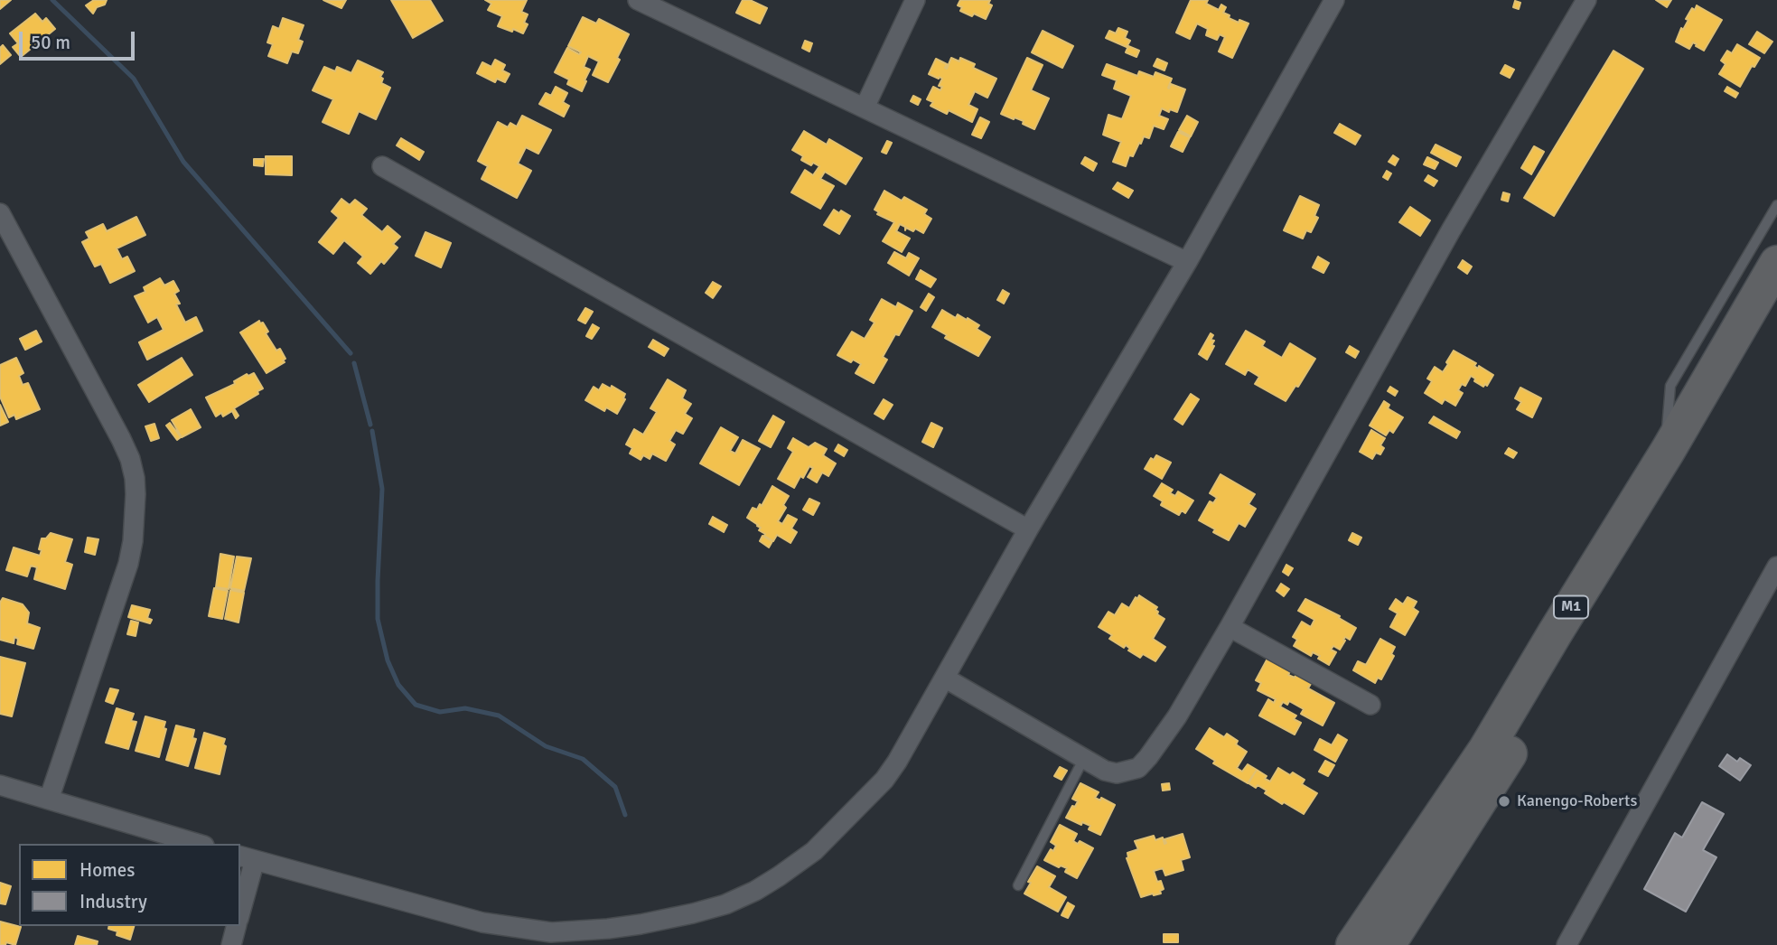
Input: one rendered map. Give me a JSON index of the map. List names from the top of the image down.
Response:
{
  "streets": {
    "highway": ["M1"]
  },
  "places": ["Kanengo-Roberts"],
  "legend": ["Homes", "Industry"],
  "scale_bar": "50 m"
}
